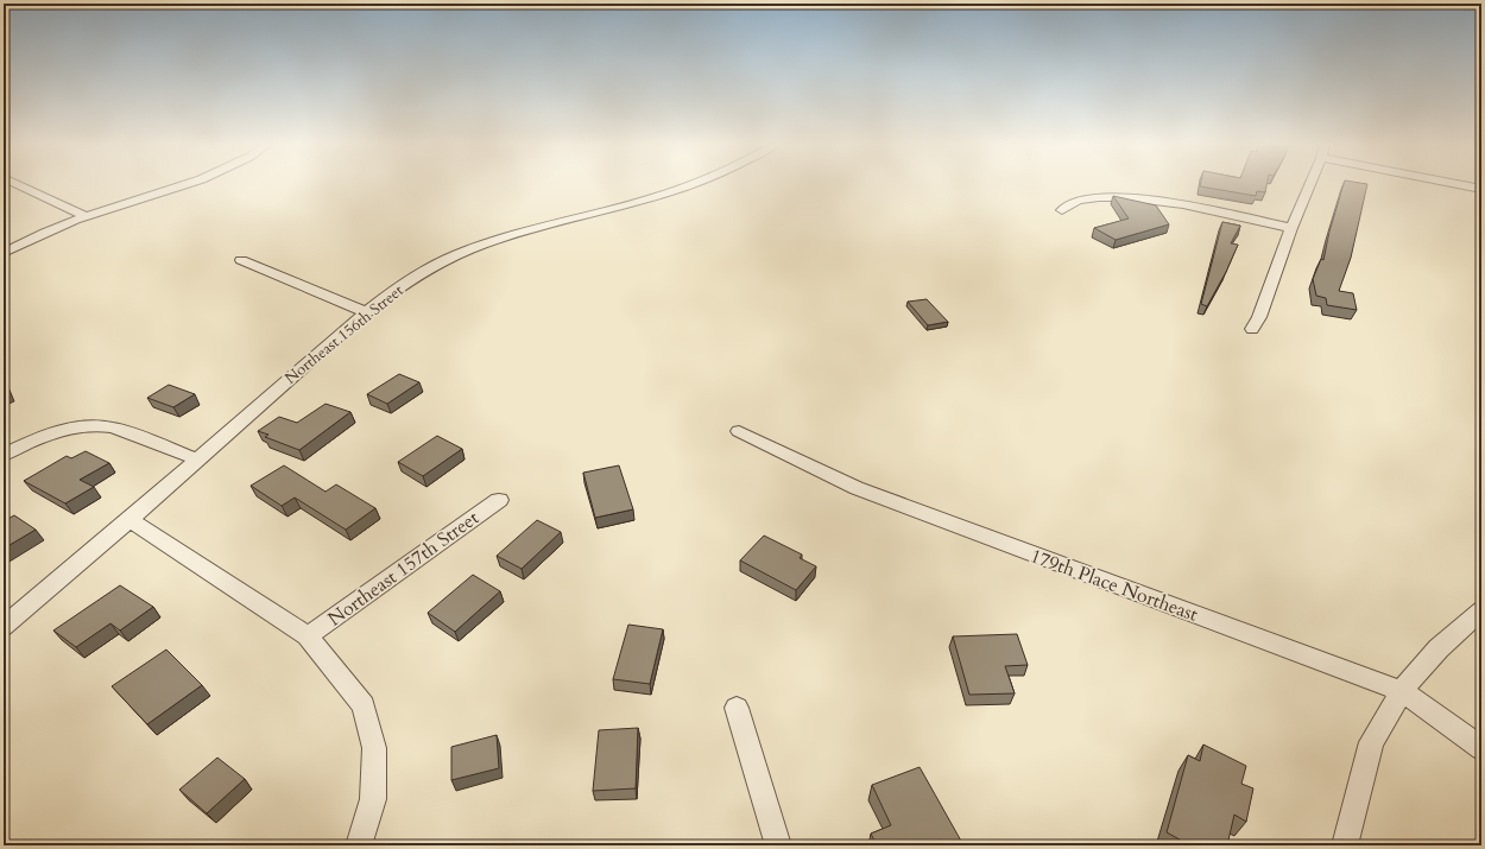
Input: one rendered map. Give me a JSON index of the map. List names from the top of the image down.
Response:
{
  "streets": {
    "street": ["Northeast 156th Street", "Northeast 157th Street", "179th Place Northeast"]
  }
}
